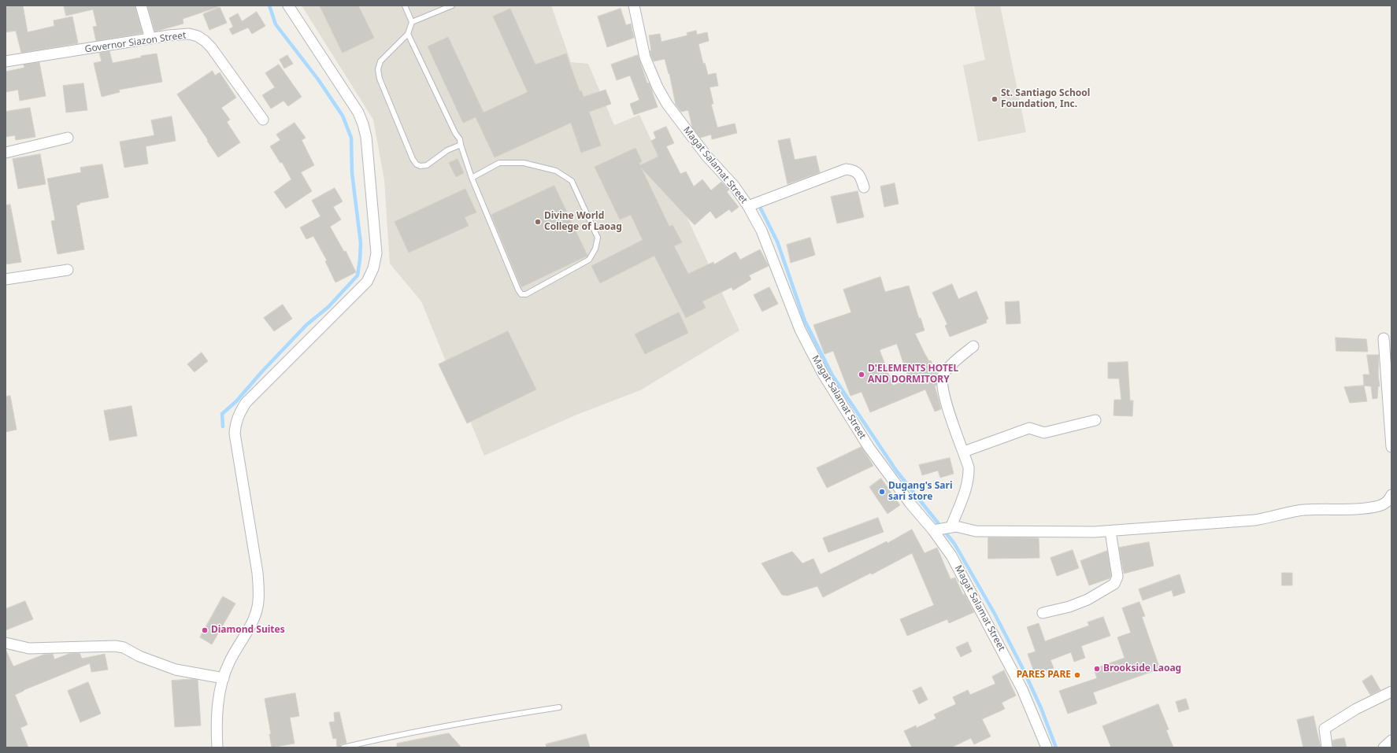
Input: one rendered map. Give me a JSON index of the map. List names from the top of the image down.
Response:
{
  "streets": {
    "street": ["Governor Siazon Street", "Magat Salamat Street"]
  },
  "places": [
    "St. Santiago School Foundation, Inc.",
    "Divine World College of Laoag",
    "D'ELEMENTS HOTEL AND DORMITORY",
    "Dugang's Sari sari store",
    "Diamond Suites",
    "Brookside Laoag",
    "PARES PARE"
  ]
}
